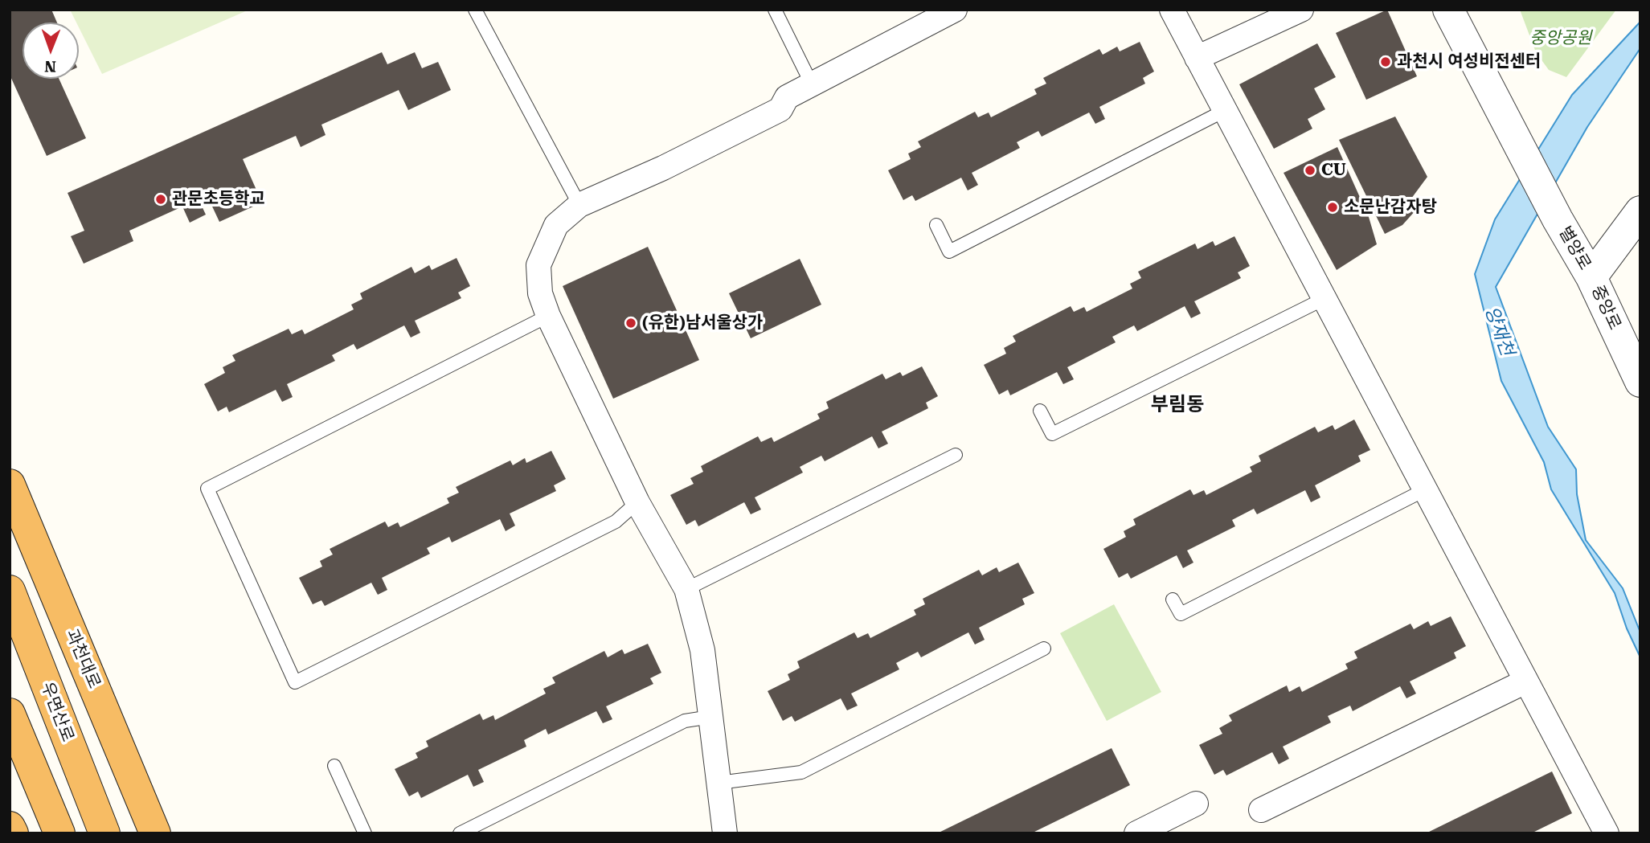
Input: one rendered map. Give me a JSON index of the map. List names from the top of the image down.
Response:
{
  "streets": {
    "highway": ["과천대로", "우면산로"],
    "street": ["별양로", "중앙로"]
  },
  "crossings": [
    ["별양로", "중앙로"]
  ],
  "districts": ["부림동"],
  "water": ["양재천"],
  "parks": ["중앙공원"],
  "places": [
    "과천시 여성비전센터",
    "CU",
    "관문초등학교",
    "소문난감자탕",
    "(유한)남서울상가"
  ],
  "north": "bottom"
}
